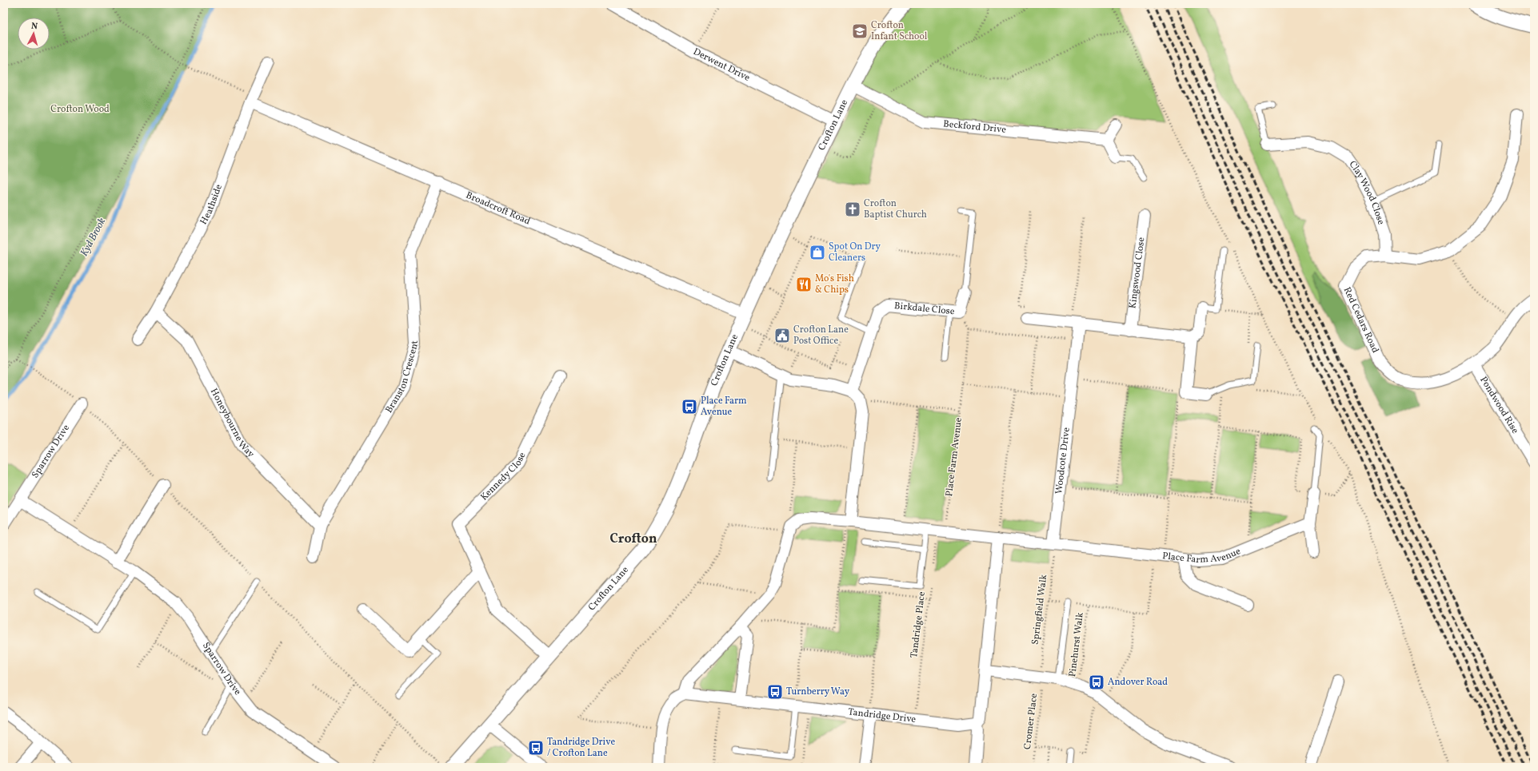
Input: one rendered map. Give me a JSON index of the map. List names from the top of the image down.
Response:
{
  "streets": {
    "street": [
      "Derwent Drive",
      "Crofton Lane",
      "Beckford Drive",
      "Clay Wood Close",
      "Heathside",
      "Broadcroft Road",
      "Kingswood Close",
      "Birkdale Close",
      "Red Cedars Road",
      "Branston Crescent",
      "Pondwood Rise",
      "Honeybourne Way",
      "Sparrow Drive",
      "Place Farm Avenue",
      "Woodcote Drive",
      "Kennedy Close",
      "Tandridge Drive"
    ],
    "path": [
      "Springfield Walk",
      "Tandridge Place",
      "Pinehurst Walk",
      "Cromer Place"
    ]
  },
  "crossings": [
    ["Derwent Drive", "Crofton Lane"],
    ["Crofton Lane", "Beckford Drive"],
    ["Crofton Lane", "Broadcroft Road"],
    ["Crofton Lane", "Kennedy Close"],
    ["Clay Wood Close", "Red Cedars Road"],
    ["Heathside", "Broadcroft Road"],
    ["Heathside", "Honeybourne Way"],
    ["Broadcroft Road", "Branston Crescent"],
    ["Red Cedars Road", "Pondwood Rise"],
    ["Branston Crescent", "Honeybourne Way"],
    ["Place Farm Avenue", "Woodcote Drive"],
    ["Place Farm Avenue", "Springfield Walk"],
    ["Place Farm Avenue", "Pinehurst Walk"],
    ["Woodcote Drive", "Springfield Walk"],
    ["Springfield Walk", "Cromer Place"],
    ["Tandridge Place", "Tandridge Drive"]
  ],
  "districts": ["Crofton"],
  "water": ["Kyd Brook"],
  "parks": ["Crofton Wood"],
  "places": {
    "school or university": ["Crofton Infant School"],
    "church": ["Crofton Baptist Church"],
    "shop": ["Spot On Dry Cleaners"],
    "restaurant": ["Mo's Fish & Chips"],
    "public building": ["Crofton Lane Post Office"],
    "bus stop": [
      "Place Farm Avenue",
      "Andover Road",
      "Turnberry Way",
      "Tandridge Drive / Crofton Lane"
    ]
  },
  "north": "top"
}
